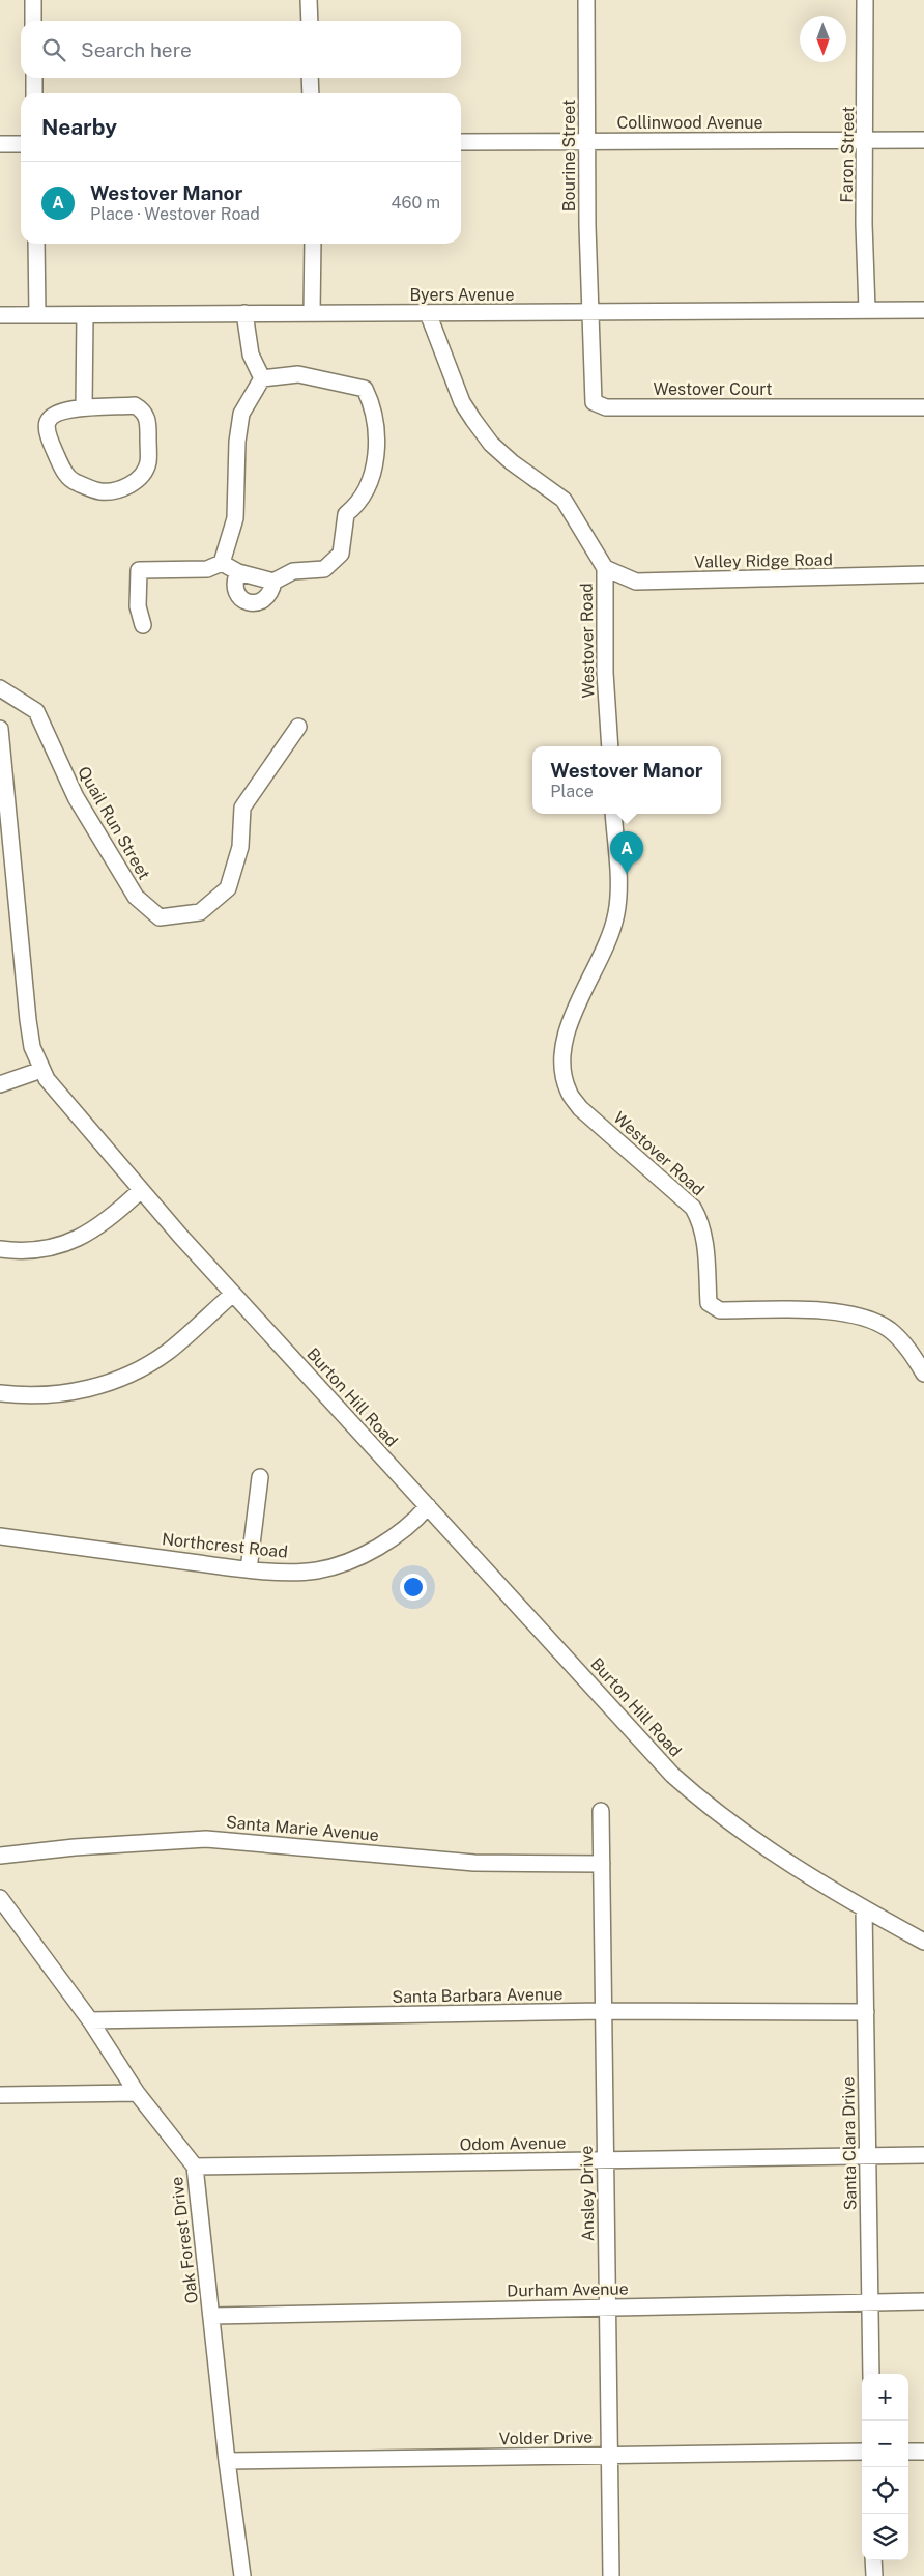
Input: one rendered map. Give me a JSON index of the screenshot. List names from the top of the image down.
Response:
{
  "streets": {
    "street": [
      "Collinwood Avenue",
      "Faron Street",
      "Bourine Street",
      "Byers Avenue",
      "Westover Court",
      "Valley Ridge Road",
      "Westover Road",
      "Quail Run Street",
      "Burton Hill Road",
      "Northcrest Road",
      "Santa Marie Avenue",
      "Santa Barbara Avenue",
      "Odom Avenue",
      "Santa Clara Drive",
      "Ansley Drive",
      "Oak Forest Drive",
      "Durham Avenue",
      "Volder Drive"
    ]
  },
  "crossings": [
    ["Collinwood Avenue", "Faron Street"],
    ["Collinwood Avenue", "Bourine Street"],
    ["Faron Street", "Byers Avenue"],
    ["Bourine Street", "Byers Avenue"],
    ["Bourine Street", "Westover Court"],
    ["Byers Avenue", "Westover Court"],
    ["Byers Avenue", "Westover Road"],
    ["Valley Ridge Road", "Westover Road"],
    ["Burton Hill Road", "Northcrest Road"],
    ["Burton Hill Road", "Santa Clara Drive"],
    ["Santa Marie Avenue", "Ansley Drive"],
    ["Santa Barbara Avenue", "Santa Clara Drive"],
    ["Santa Barbara Avenue", "Ansley Drive"],
    ["Santa Barbara Avenue", "Oak Forest Drive"],
    ["Odom Avenue", "Santa Clara Drive"],
    ["Odom Avenue", "Ansley Drive"],
    ["Odom Avenue", "Oak Forest Drive"],
    ["Santa Clara Drive", "Durham Avenue"],
    ["Ansley Drive", "Durham Avenue"],
    ["Ansley Drive", "Volder Drive"],
    ["Oak Forest Drive", "Durham Avenue"],
    ["Oak Forest Drive", "Volder Drive"]
  ],
  "north": "bottom",
  "page": {
    "search": "Search here",
    "heading": "Nearby",
    "list": [
      {
        "mark": "A",
        "name": "Westover Manor",
        "note": "Place · Westover Road",
        "value": "460 m"
      }
    ],
    "popup": ["Westover Manor", "Place"],
    "pins": "A",
    "map_buttons": ["+", "−"]
  }
}
